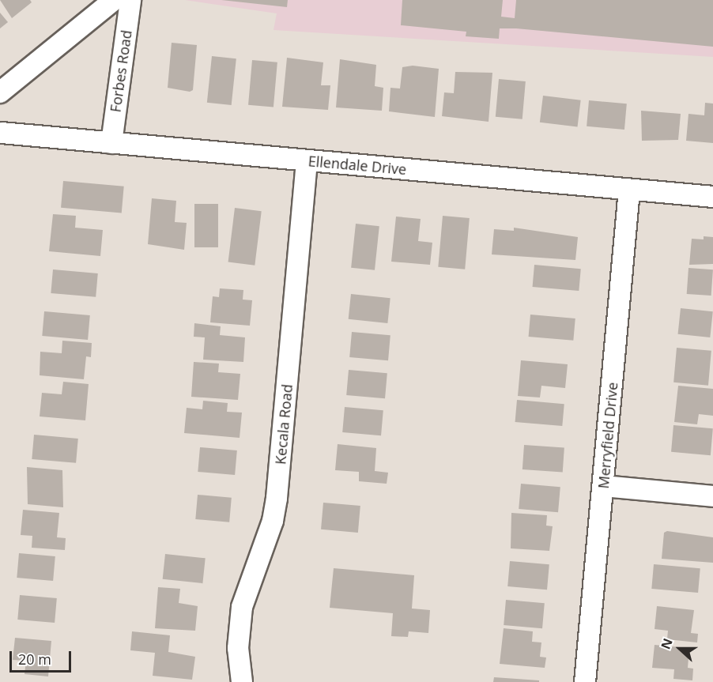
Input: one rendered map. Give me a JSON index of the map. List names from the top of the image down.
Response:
{
  "streets": {
    "street": [
      "Forbes Road",
      "Ellendale Drive",
      "Kecala Road",
      "Merryfield Drive"
    ]
  },
  "crossings": [
    ["Forbes Road", "Ellendale Drive"],
    ["Ellendale Drive", "Kecala Road"],
    ["Ellendale Drive", "Merryfield Drive"]
  ],
  "scale_bar": "20 m",
  "north": "left"
}
